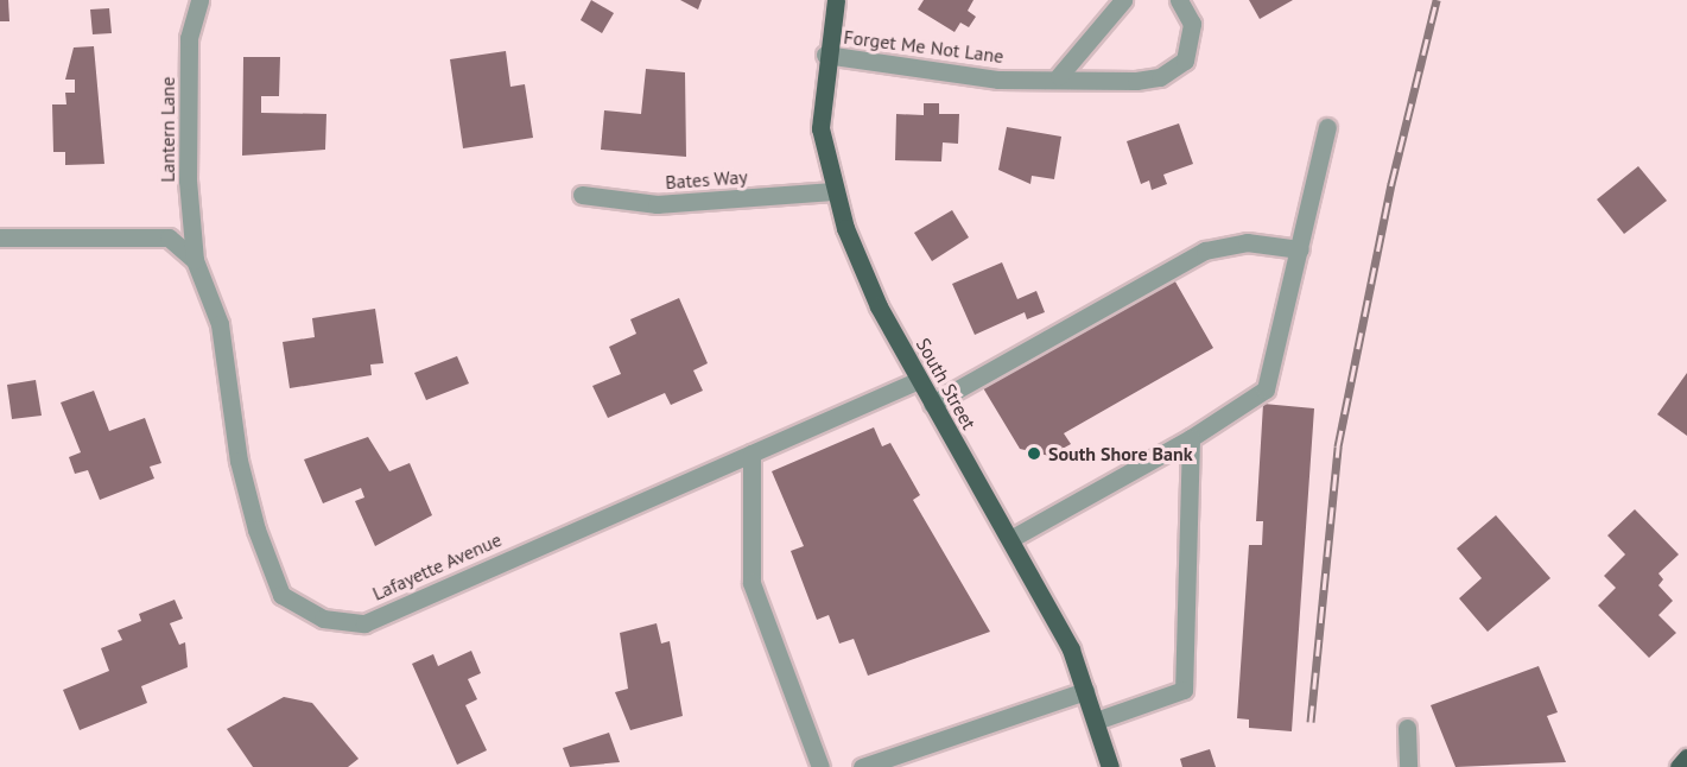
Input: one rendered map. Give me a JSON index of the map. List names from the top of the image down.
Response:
{
  "streets": {
    "main road": ["South Street"],
    "street": [
      "Forget Me Not Lane",
      "Lantern Lane",
      "Bates Way",
      "Lafayette Avenue"
    ]
  },
  "crossings": [
    ["Forget Me Not Lane", "South Street"],
    ["Lantern Lane", "Lafayette Avenue"],
    ["Bates Way", "South Street"],
    ["South Street", "Lafayette Avenue"]
  ],
  "places": ["South Shore Bank"]
}
